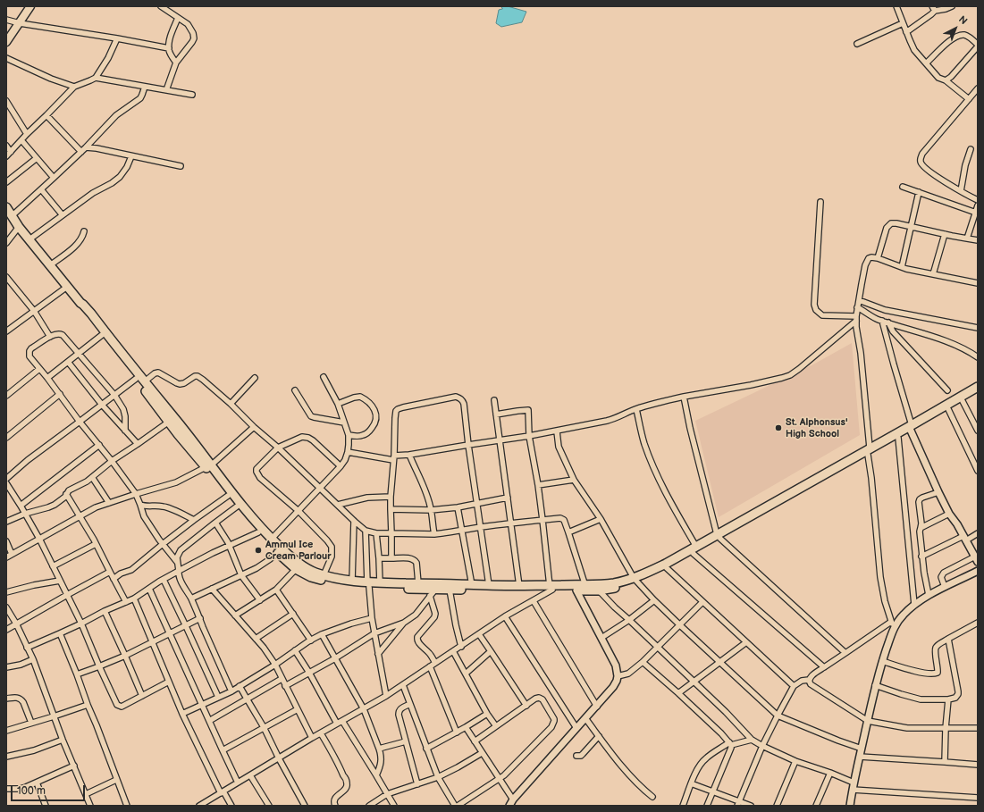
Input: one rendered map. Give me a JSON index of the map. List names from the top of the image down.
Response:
{
  "places": ["St. Alphonsus' High School", "Ammul Ice Cream Parlour"],
  "scale_bar": "100 m",
  "north": "top right"
}
